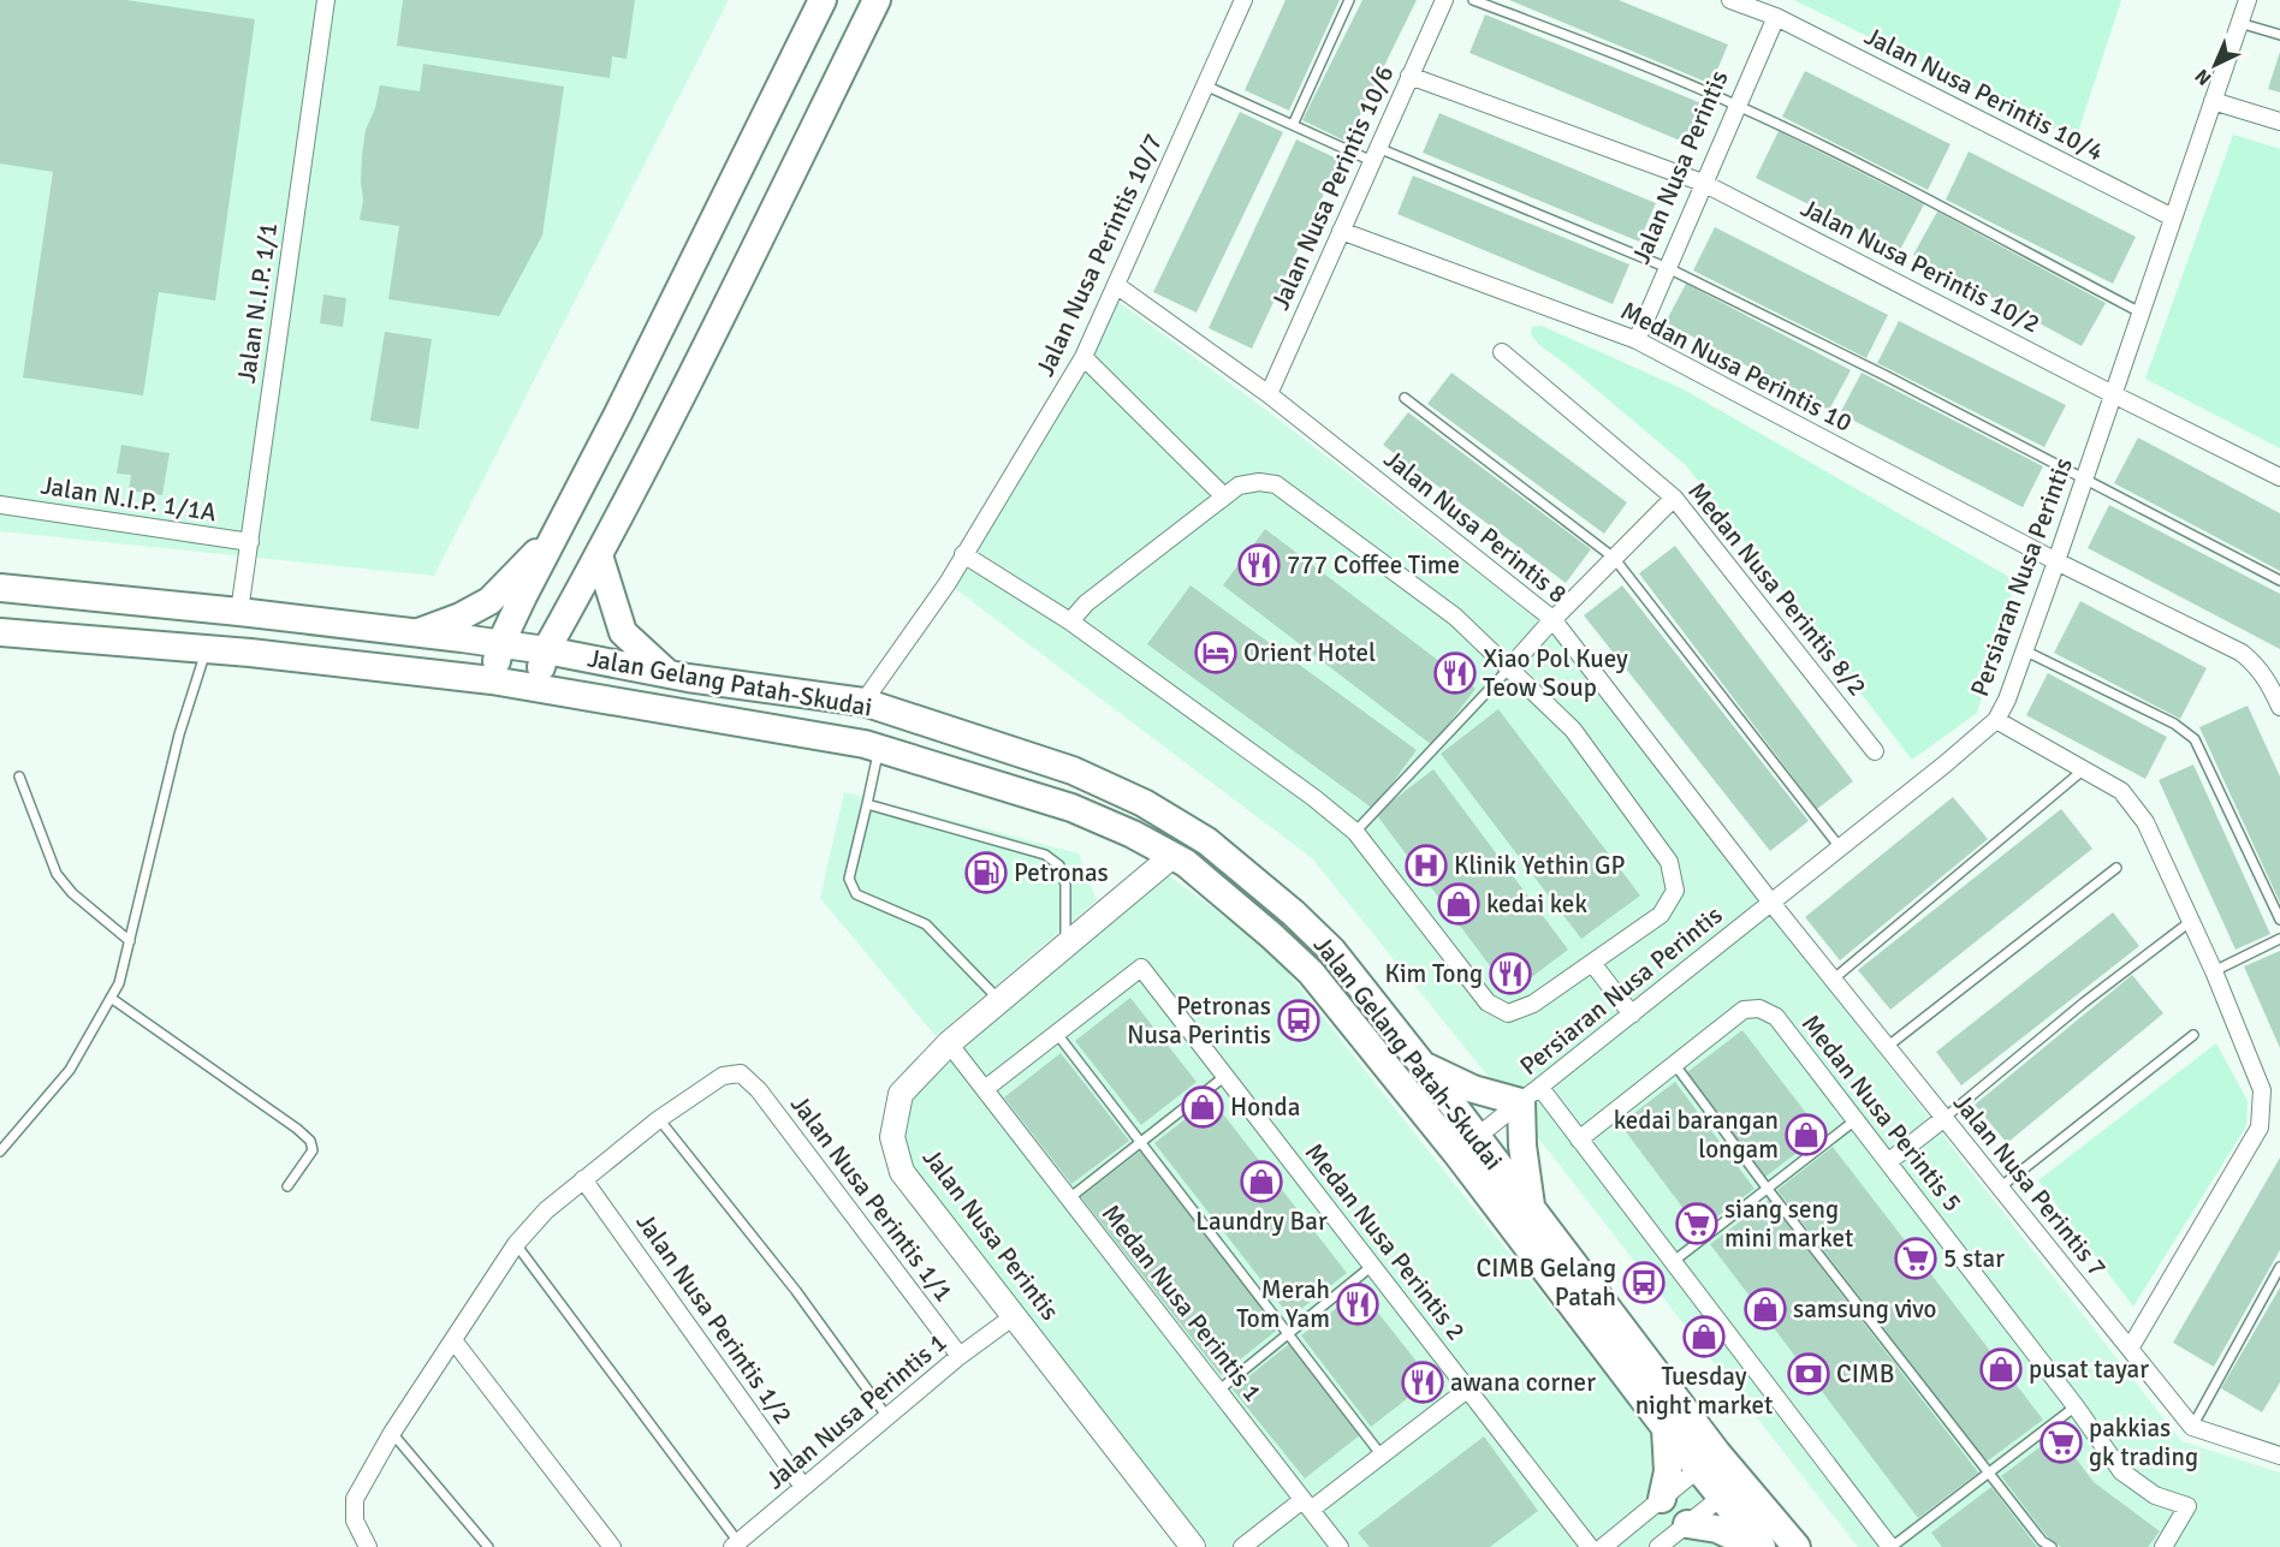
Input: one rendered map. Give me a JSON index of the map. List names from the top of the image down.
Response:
{
  "streets": {
    "main road": ["Jalan Gelang Patah-Skudai"],
    "street": [
      "Jalan Nusa Perintis 10/4",
      "Jalan Nusa Perintis",
      "Jalan Nusa Perintis 10/6",
      "Jalan Nusa Perintis 10/7",
      "Jalan Nusa Perintis 10/2",
      "Jalan N.I.P. 1/1",
      "Medan Nusa Perintis 10",
      "Jalan N.I.P. 1/1A",
      "Jalan Nusa Perintis 8",
      "Persiaran Nusa Perintis",
      "Medan Nusa Perintis 8/2",
      "Medan Nusa Perintis 5",
      "Jalan Nusa Perintis 7",
      "Jalan Nusa Perintis 1/1",
      "Medan Nusa Perintis 2",
      "Medan Nusa Perintis 1",
      "Jalan Nusa Perintis 1/2",
      "Jalan Nusa Perintis 1"
    ]
  },
  "crossings": [
    ["Jalan Nusa Perintis 10/4", "Jalan Nusa Perintis"],
    ["Jalan Nusa Perintis 10/4", "Persiaran Nusa Perintis"],
    ["Jalan Nusa Perintis", "Jalan Nusa Perintis 10/2"],
    ["Jalan Nusa Perintis", "Medan Nusa Perintis 10"],
    ["Jalan Nusa Perintis", "Jalan Gelang Patah-Skudai"],
    ["Jalan Nusa Perintis", "Jalan Nusa Perintis 1"],
    ["Jalan Nusa Perintis 10/6", "Jalan Nusa Perintis 10/2"],
    ["Jalan Nusa Perintis 10/6", "Medan Nusa Perintis 10"],
    ["Jalan Nusa Perintis 10/6", "Jalan Nusa Perintis 8"],
    ["Jalan Nusa Perintis 10/7", "Jalan Nusa Perintis 8"],
    ["Jalan Nusa Perintis 10/7", "Jalan Gelang Patah-Skudai"],
    ["Jalan Nusa Perintis 10/2", "Persiaran Nusa Perintis"],
    ["Jalan N.I.P. 1/1", "Jalan N.I.P. 1/1A"],
    ["Jalan N.I.P. 1/1", "Jalan Gelang Patah-Skudai"],
    ["Medan Nusa Perintis 10", "Persiaran Nusa Perintis"],
    ["Jalan Nusa Perintis 8", "Persiaran Nusa Perintis"],
    ["Jalan Nusa Perintis 8", "Jalan Nusa Perintis 7"],
    ["Persiaran Nusa Perintis", "Jalan Gelang Patah-Skudai"],
    ["Persiaran Nusa Perintis", "Jalan Nusa Perintis 7"],
    ["Jalan Nusa Perintis 1/1", "Jalan Nusa Perintis 1"],
    ["Jalan Nusa Perintis 1/2", "Jalan Nusa Perintis 1"]
  ],
  "places": {
    "restaurant": [
      "777 Coffee Time",
      "Xiao Pol Kuey Teow Soup",
      "Kim Tong",
      "Merah Tom Yam",
      "awana corner"
    ],
    "hotel": ["Orient Hotel"],
    "hospital": ["Klinik Yethin GP"],
    "fuel station": ["Petronas"],
    "shop": [
      "kedai kek",
      "Honda",
      "kedai barangan longam",
      "Laundry Bar",
      "samsung vivo",
      "Tuesday night market",
      "pusat tayar"
    ],
    "bus stop": ["Petronas Nusa Perintis", "CIMB Gelang Patah"],
    "supermarket": ["siang seng mini market", "5 star", "pakkias gk trading"],
    "bank": ["CIMB"]
  },
  "north": "bottom left"
}
